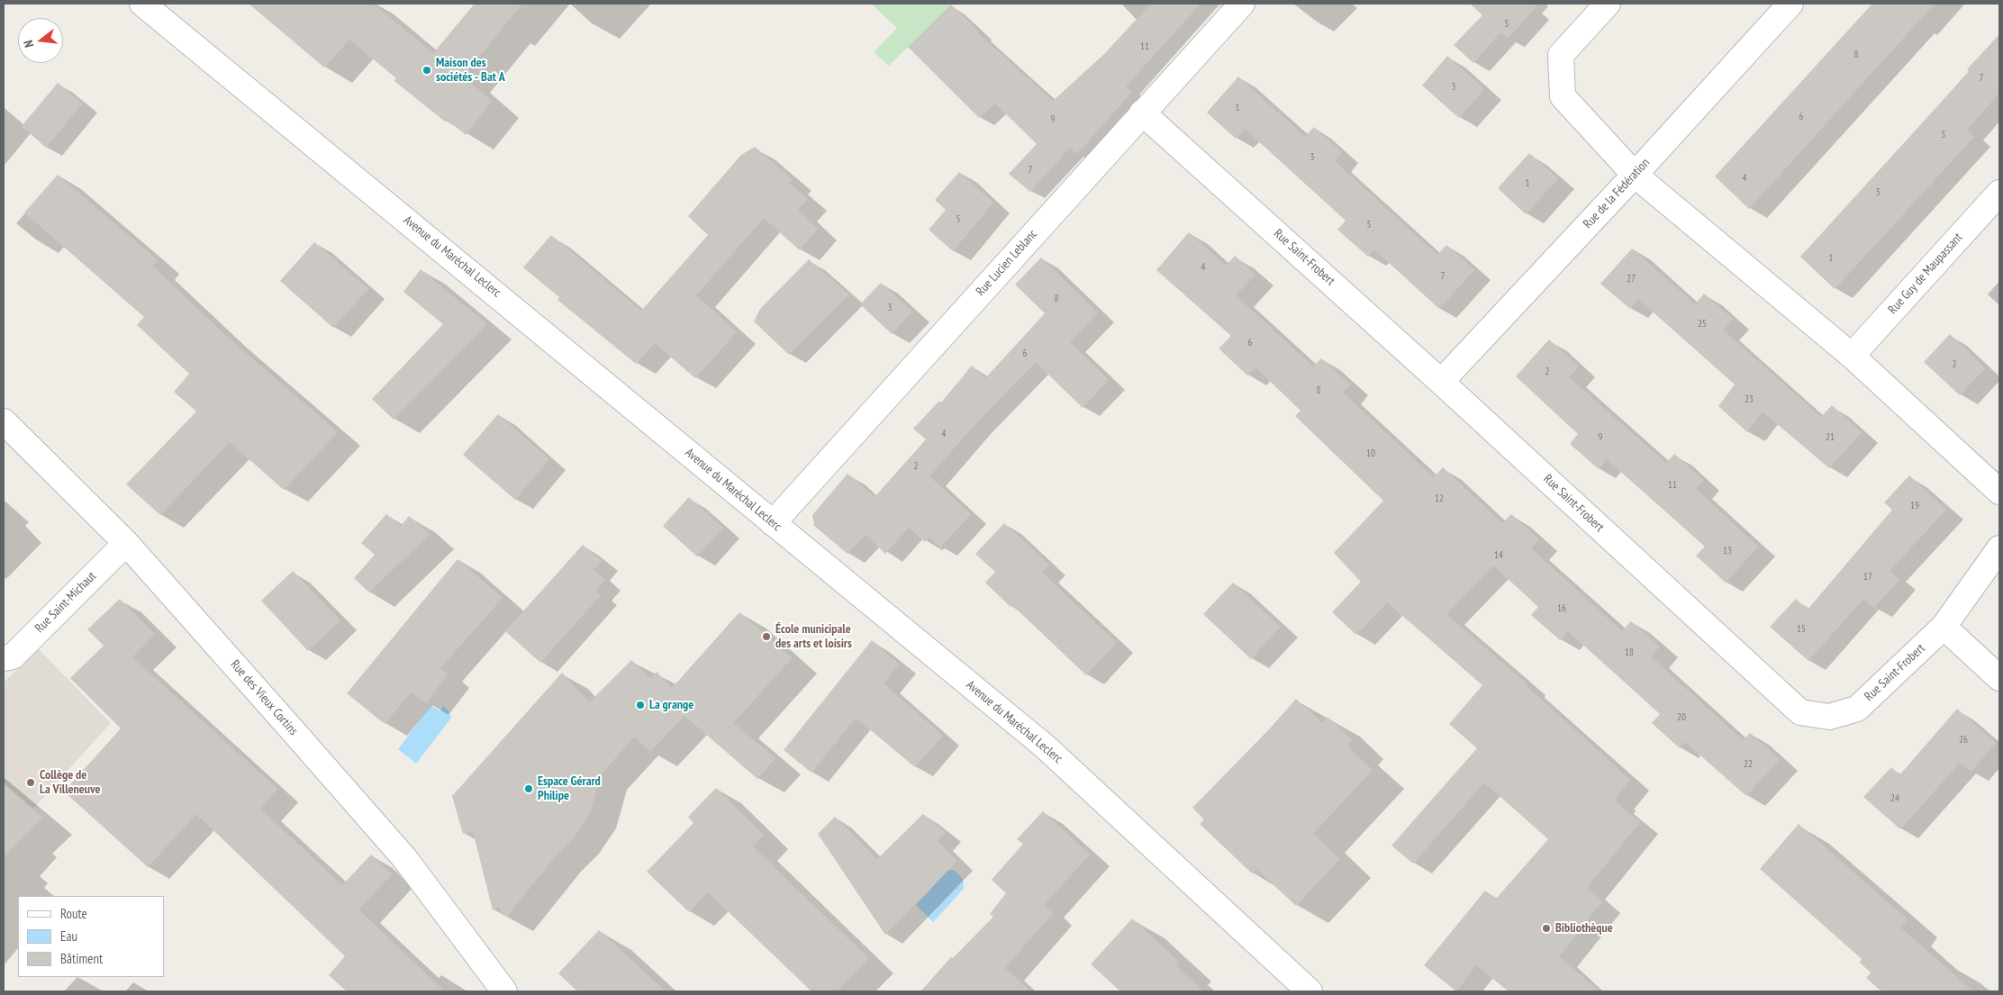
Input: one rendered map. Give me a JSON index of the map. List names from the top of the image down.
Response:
{
  "streets": {
    "street": [
      "Rue de la Fédération",
      "Avenue du Maréchal Leclerc",
      "Rue Saint-Frobert",
      "Rue Lucien Leblanc",
      "Rue Guy de Maupassant",
      "Rue Saint-Michaut",
      "Rue des Vieux Cortins"
    ]
  },
  "crossings": [
    ["Rue de la Fédération", "Rue Saint-Frobert"],
    ["Avenue du Maréchal Leclerc", "Rue Lucien Leblanc"],
    ["Rue Saint-Frobert", "Rue Lucien Leblanc"],
    ["Rue Saint-Michaut", "Rue des Vieux Cortins"]
  ],
  "places": [
    "Maison des sociétés - Bat A",
    "École municipale des arts et loisirs",
    "La grange",
    "Collège de La Villeneuve",
    "Espace Gérard Philipe",
    "Bibliothèque"
  ],
  "house_numbers": [
    "5",
    "11",
    "8",
    "7",
    "3",
    "1",
    "6",
    "9",
    "5",
    "3",
    "7",
    "4",
    "1",
    "3",
    "5",
    "5",
    "1",
    "4",
    "7",
    "27",
    "8",
    "3",
    "25",
    "6",
    "6",
    "2",
    "2",
    "8",
    "23",
    "4",
    "9",
    "21",
    "10",
    "2",
    "11",
    "12",
    "19",
    "13",
    "14",
    "17",
    "16",
    "15",
    "18",
    "20",
    "26",
    "22",
    "24"
  ],
  "legend": ["Route", "Eau", "Bâtiment"],
  "north": "left"
}
